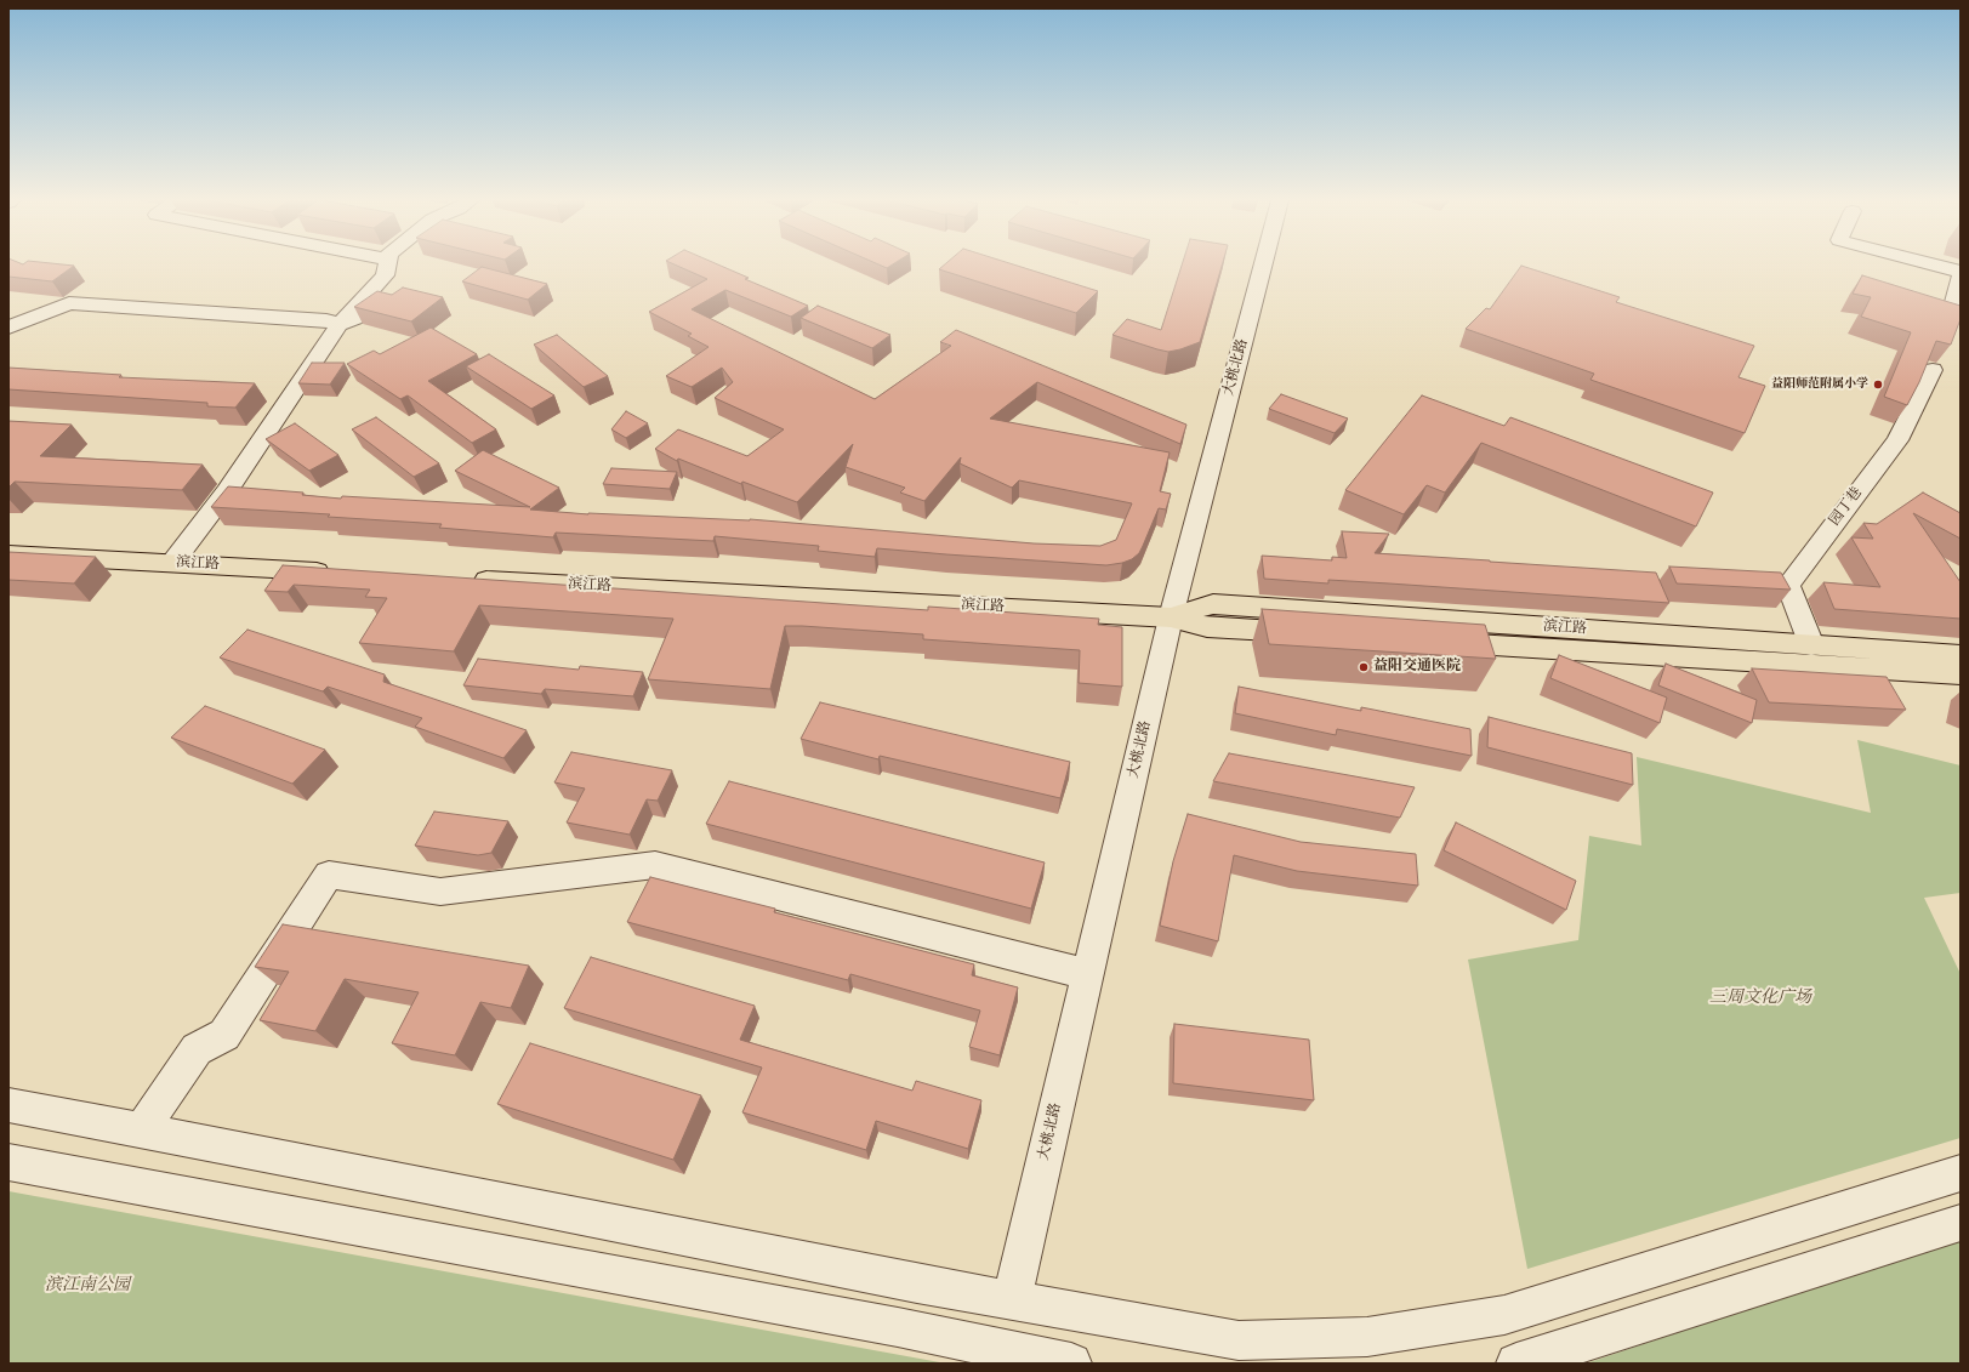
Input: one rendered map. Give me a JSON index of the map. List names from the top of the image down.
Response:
{
  "streets": {
    "main road": ["滨江路"],
    "street": ["大桃北路", "园丁巷"]
  },
  "crossings": [
    ["大桃北路", "滨江路"],
    ["园丁巷", "滨江路"]
  ],
  "parks": ["三周文化广场", "滨江南公园"],
  "places": ["益阳师范附属小学", "益阳交通医院"]
}
